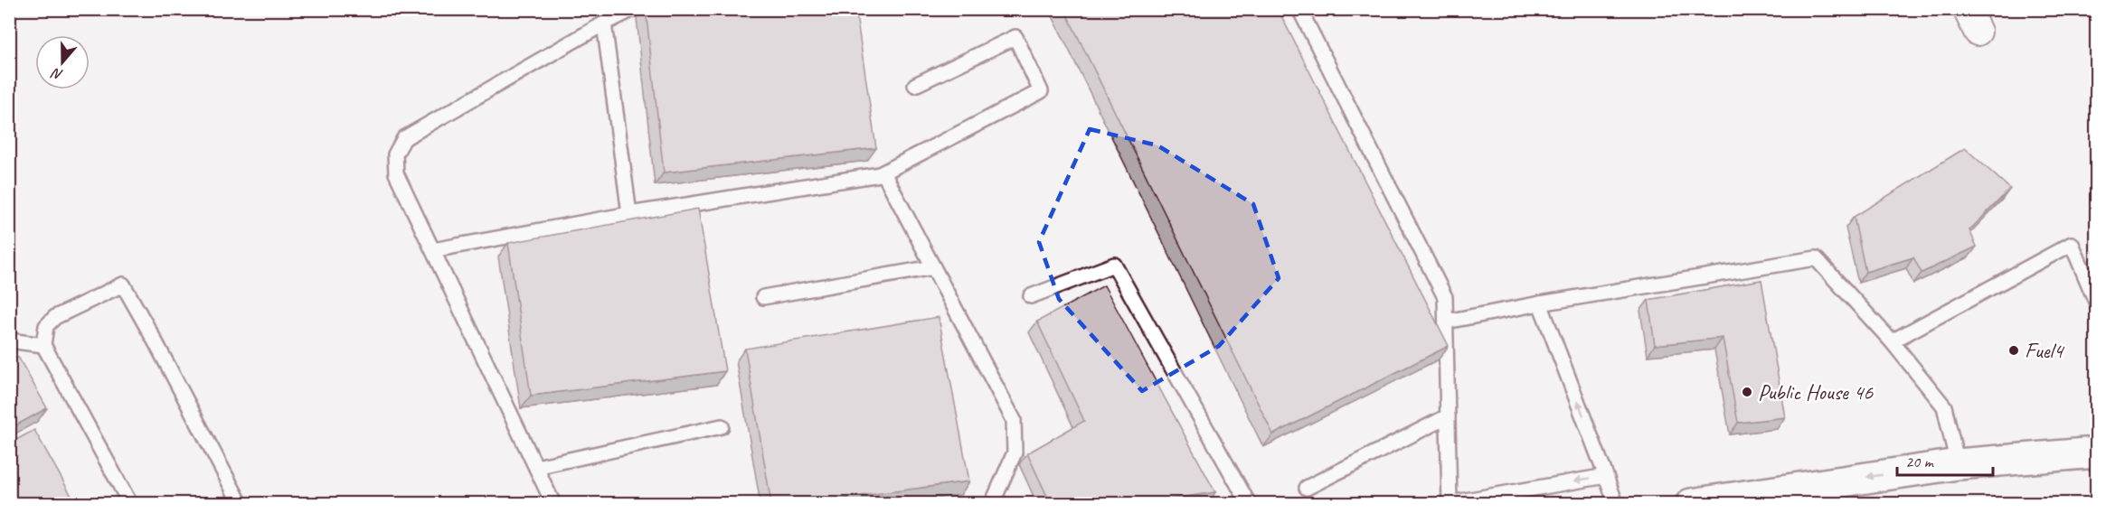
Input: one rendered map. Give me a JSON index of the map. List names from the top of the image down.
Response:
{
  "places": ["Fuel4", "Public House 46"],
  "scale_bar": "20 m",
  "north": "bottom"
}
